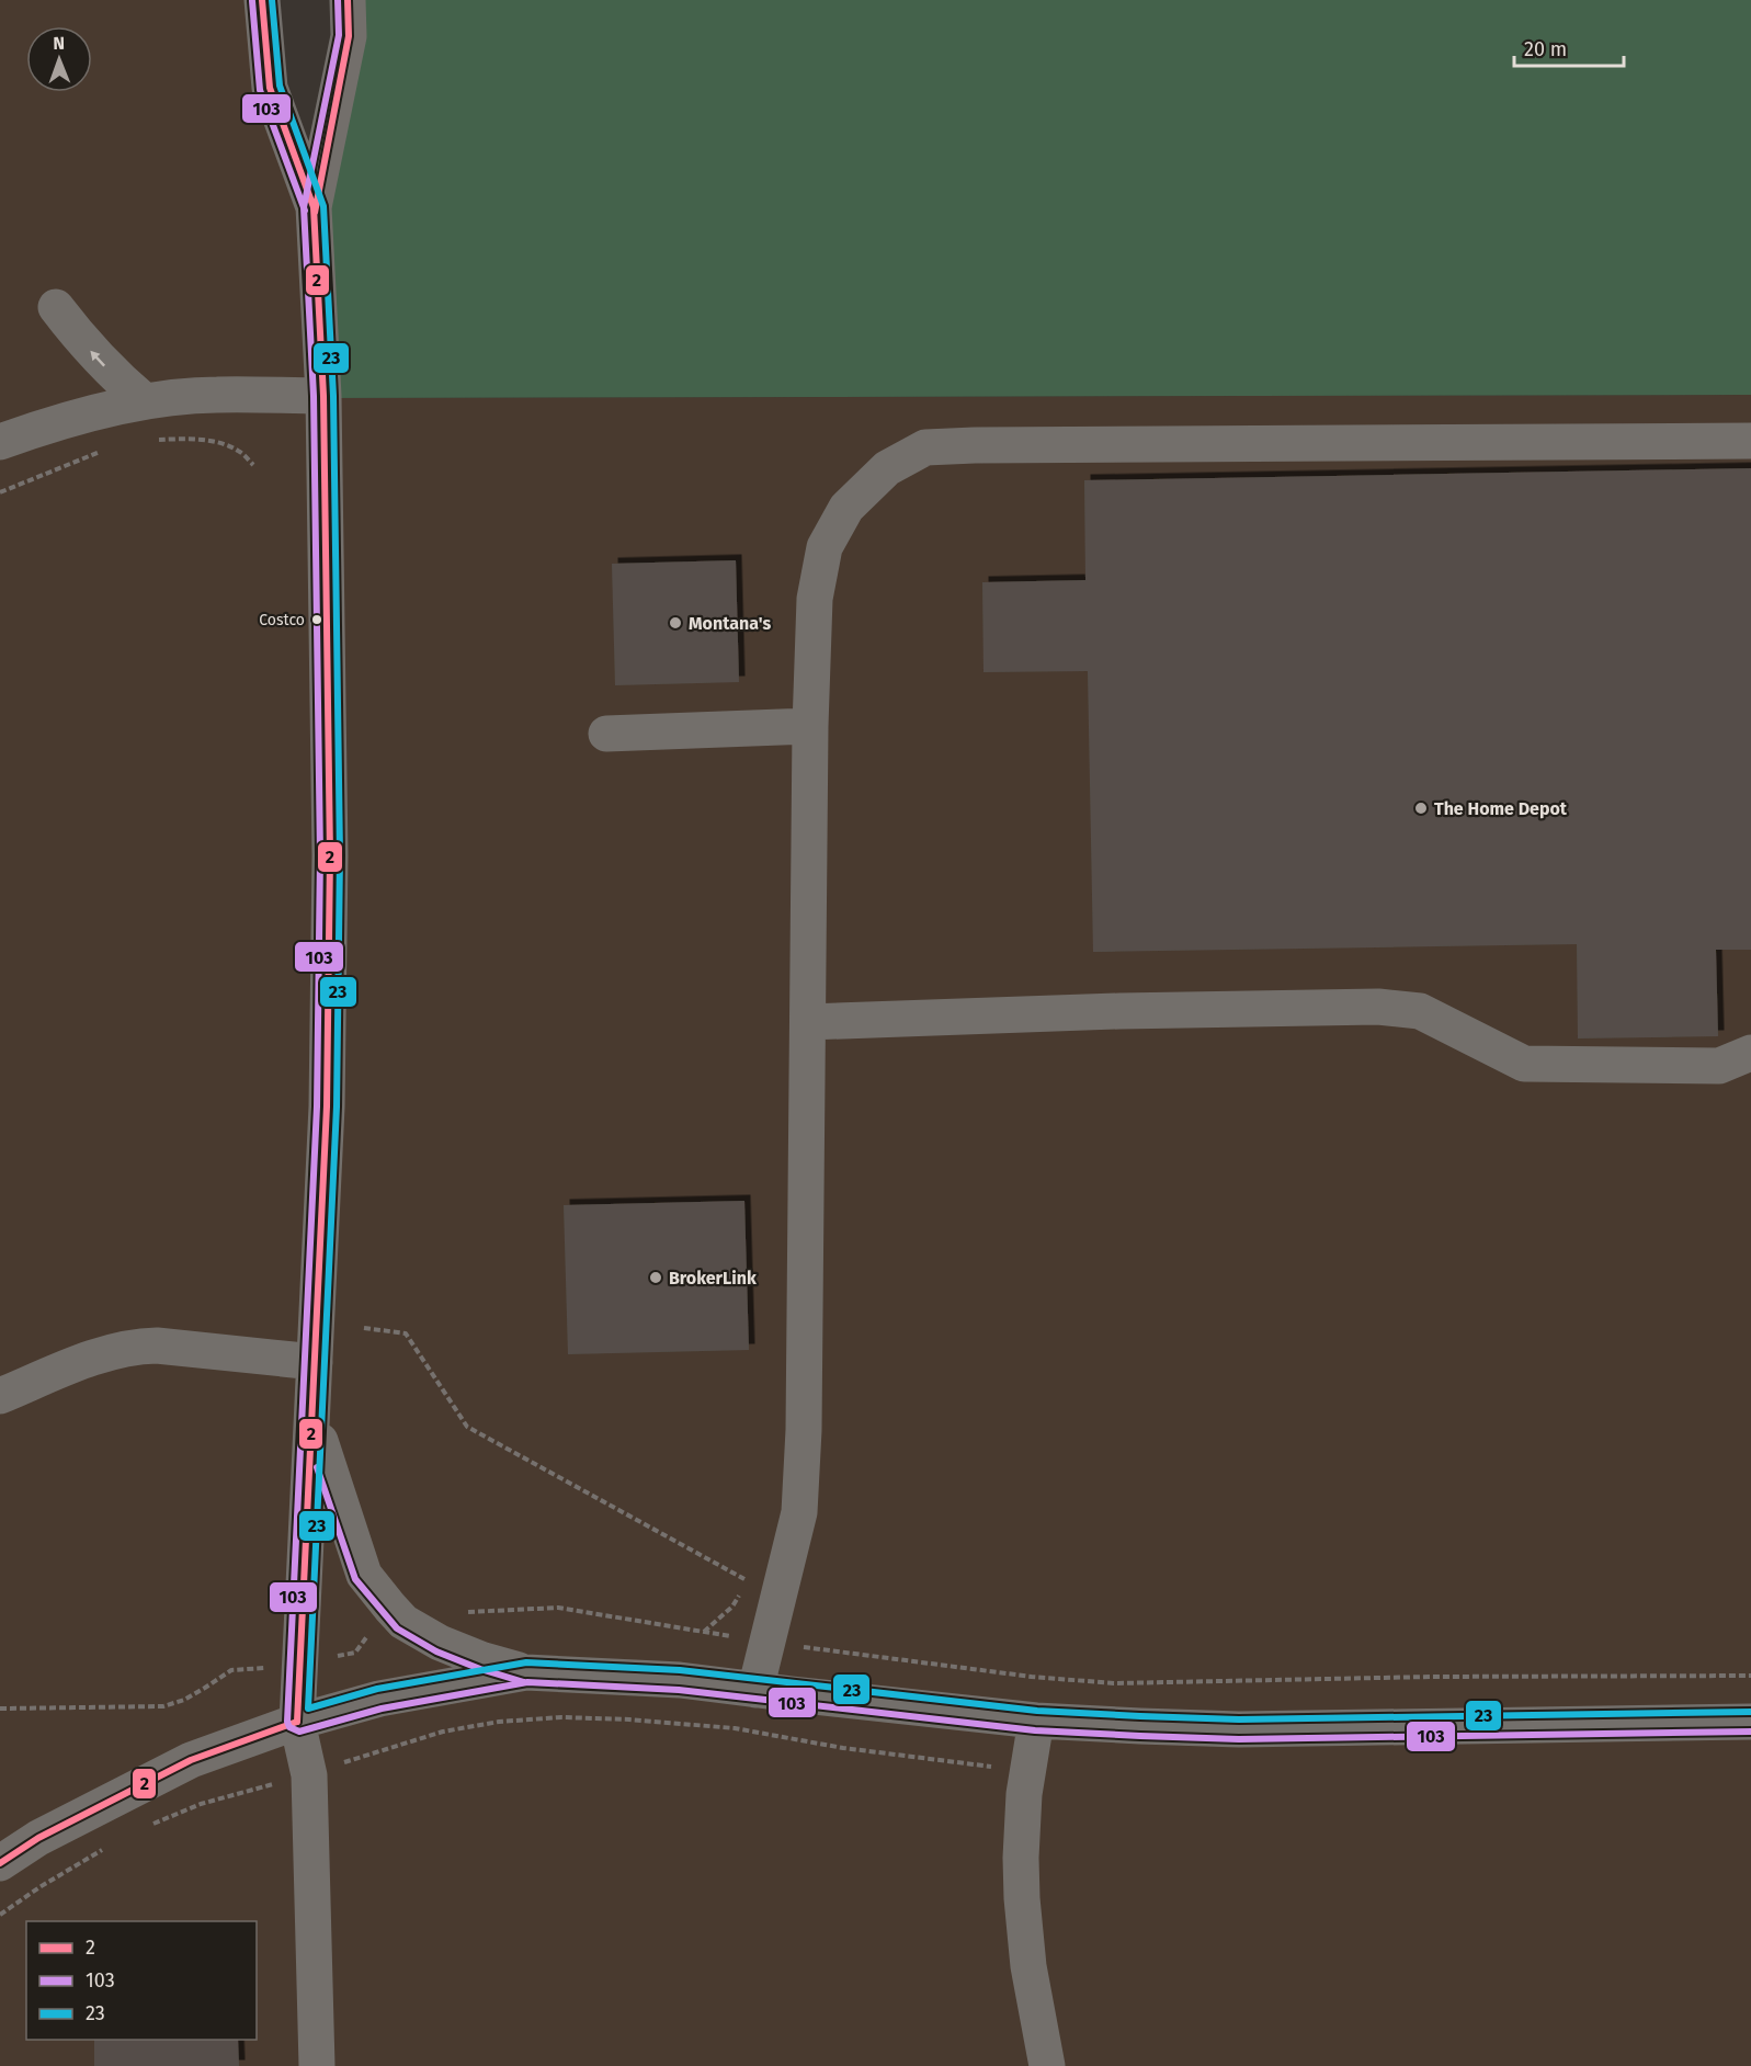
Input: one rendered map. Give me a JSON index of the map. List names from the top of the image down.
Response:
{
  "places": [
    "Costco",
    "Montana's",
    "The Home Depot",
    "BrokerLink"
  ],
  "lines": ["transit line 2", "transit line 103", "transit line 23"],
  "legend": ["2", "103", "23"],
  "scale_bar": "20 m",
  "north": "top"
}
